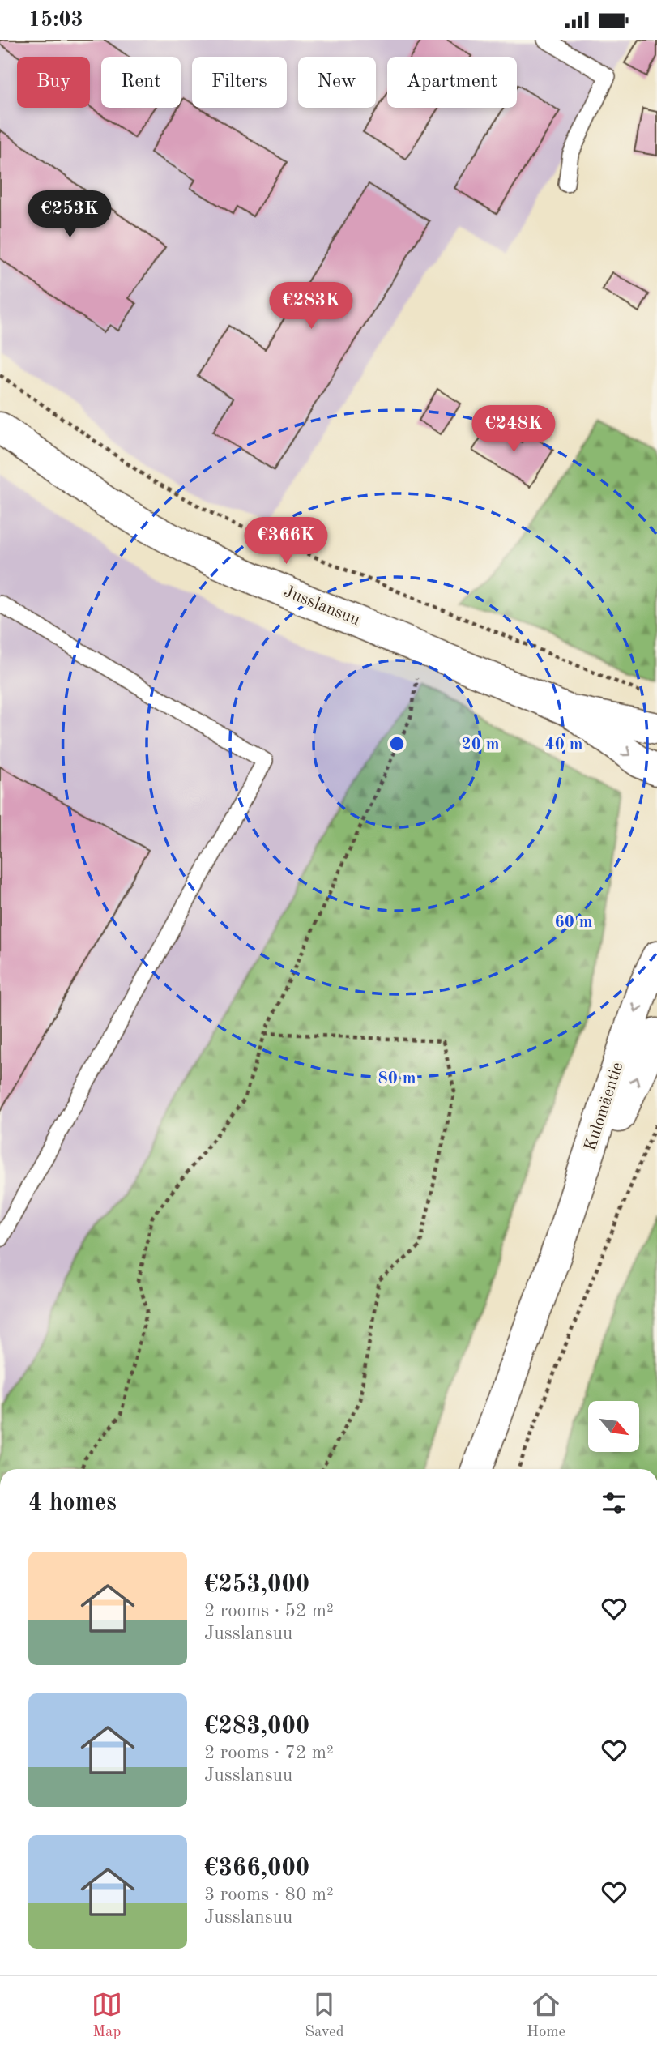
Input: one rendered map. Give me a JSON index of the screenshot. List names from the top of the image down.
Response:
{
  "streets": {
    "street": ["Jusslansuu", "Kulomäentie"]
  },
  "north": "bottom right",
  "page": {
    "status": "15:03",
    "chip": [
      "Buy",
      "Rent",
      "Filters",
      "New",
      "Apartment"
    ],
    "price": [
      "€253K",
      "€283K",
      "€248K",
      "€366K"
    ],
    "heading": "4 homes",
    "list": [
      {
        "name": "€253,000",
        "note": "2 rooms · 52 m² · Jusslansuu"
      },
      {
        "name": "€283,000",
        "note": "2 rooms · 72 m² · Jusslansuu"
      },
      {
        "name": "€366,000",
        "note": "3 rooms · 80 m² · Jusslansuu"
      }
    ],
    "tabs": ["Map", "Saved", "Home"]
  },
  "rings": [
    "20 m",
    "40 m",
    "60 m",
    "80 m"
  ]
}
